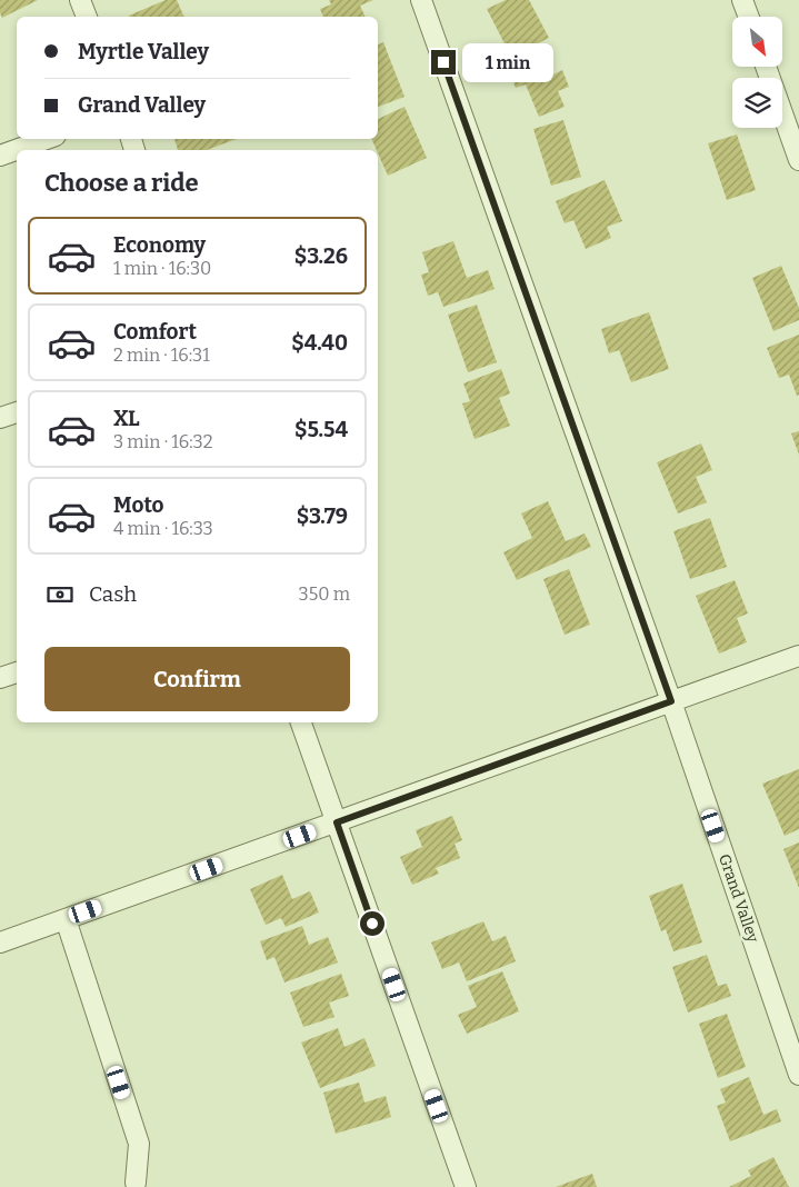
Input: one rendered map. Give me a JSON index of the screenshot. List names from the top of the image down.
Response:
{
  "streets": {
    "street": ["Grand Valley"]
  },
  "north": "bottom right",
  "page": {
    "banner": ["Myrtle Valley", "Grand Valley"],
    "bubble": "1 min",
    "heading": "Choose a ride",
    "list": [
      {
        "name": "Economy",
        "note": "1 min · 16:30",
        "value": "$3.26"
      },
      {
        "name": "Comfort",
        "note": "2 min · 16:31",
        "value": "$4.40"
      },
      {
        "name": "XL",
        "note": "3 min · 16:32",
        "value": "$5.54"
      },
      {
        "name": "Moto",
        "note": "4 min · 16:33",
        "value": "$3.79"
      }
    ],
    "pay": ["Cash", "350 m"],
    "buttons": "Confirm"
  }
}
